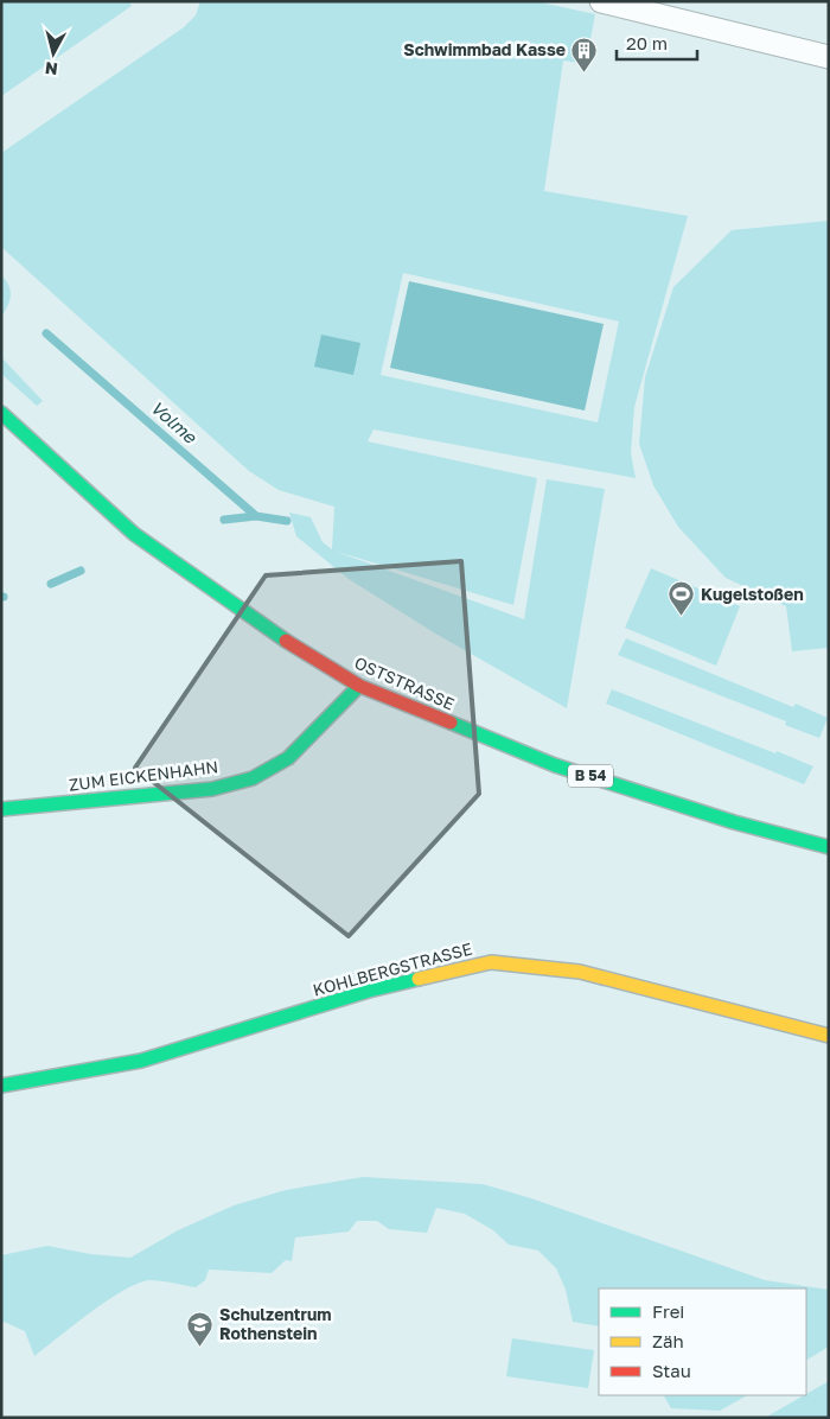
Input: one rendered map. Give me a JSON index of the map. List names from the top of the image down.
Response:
{
  "streets": {
    "street": [
      "OSTSTRASSE",
      "ZUM EICKENHAHN",
      "B 54",
      "KOHLBERGSTRASSE"
    ]
  },
  "crossings": [
    ["OSTSTRASSE", "ZUM EICKENHAHN"]
  ],
  "water": ["Volme"],
  "places": {
    "building": ["Schwimmbad Kasse"],
    "sports": ["Kugelstoßen"],
    "school or university": ["Schulzentrum Rothenstein"]
  },
  "legend": ["Frei", "Zäh", "Stau"],
  "scale_bar": "20 m",
  "north": "bottom"
}
